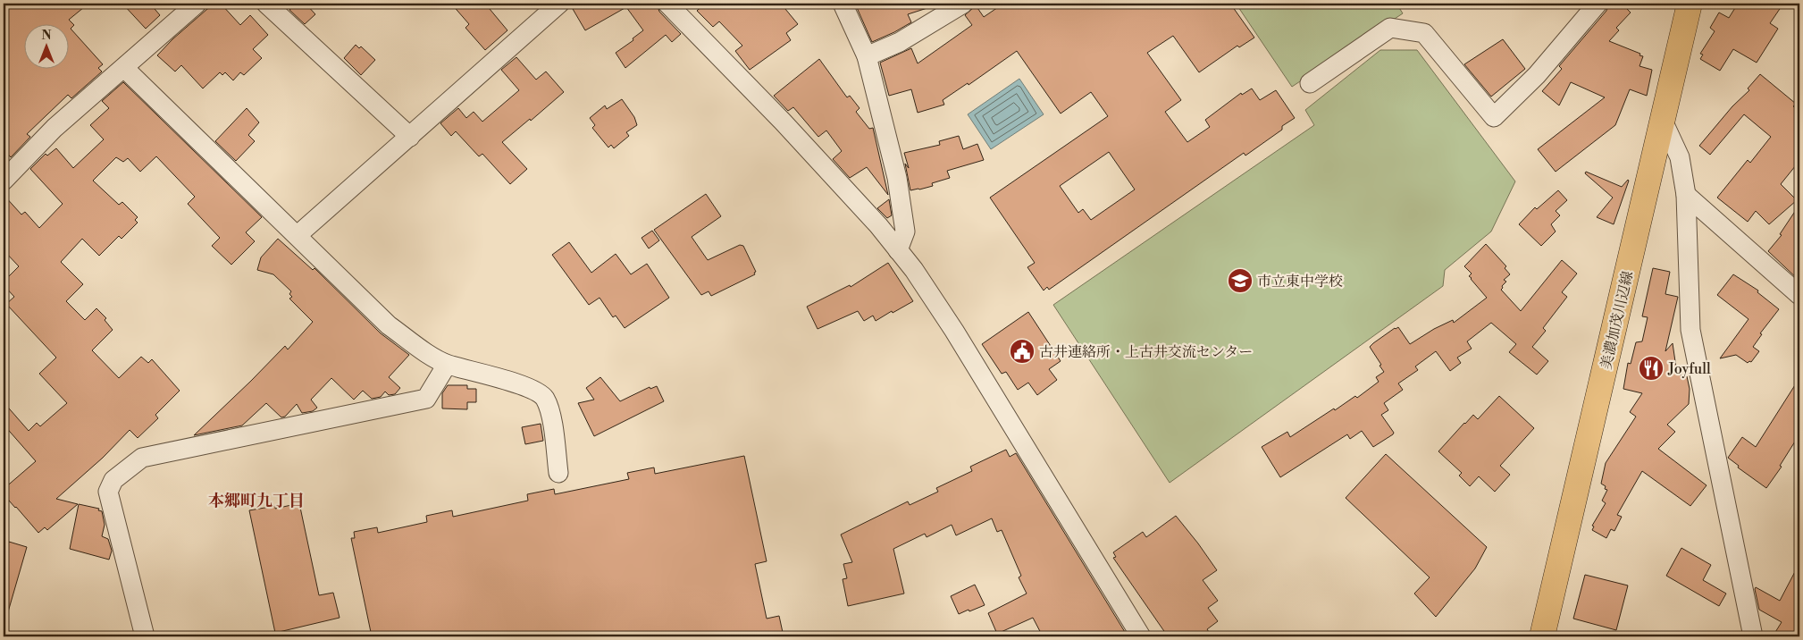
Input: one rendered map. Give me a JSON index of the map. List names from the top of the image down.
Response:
{
  "streets": {
    "main road": ["美濃加茂川辺線"]
  },
  "districts": ["本郷町九丁目"],
  "places": {
    "school or university": ["市立東中学校"],
    "public building": ["古井連絡所・上古井交流センター"],
    "restaurant": ["Joyfull"]
  },
  "north": "top"
}
